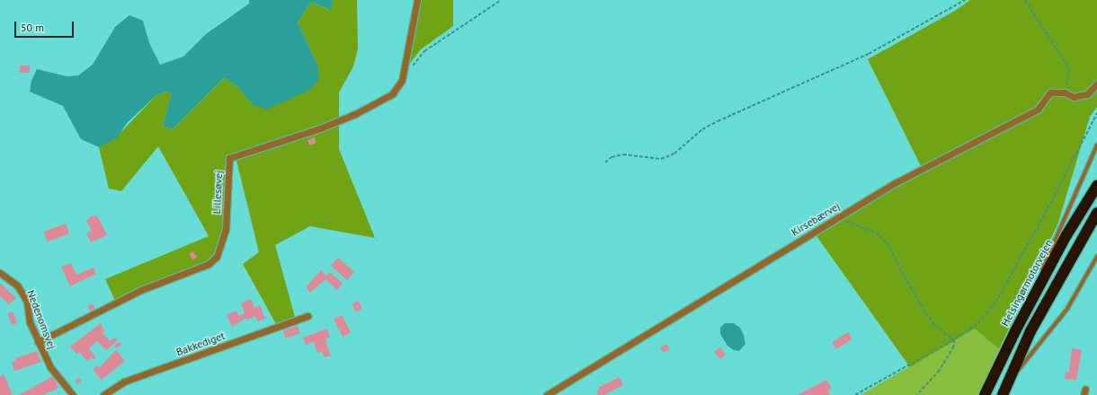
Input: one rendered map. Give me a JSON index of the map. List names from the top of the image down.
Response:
{
  "streets": {
    "highway": ["Helsingørmotorvejen"],
    "street": [
      "Lillesøvej",
      "Kirsebærvej",
      "Nedenomsvej",
      "Bakkediget"
    ]
  },
  "crossings": [
    ["Lillesøvej", "Nedenomsvej"]
  ],
  "scale_bar": "50 m"
}
